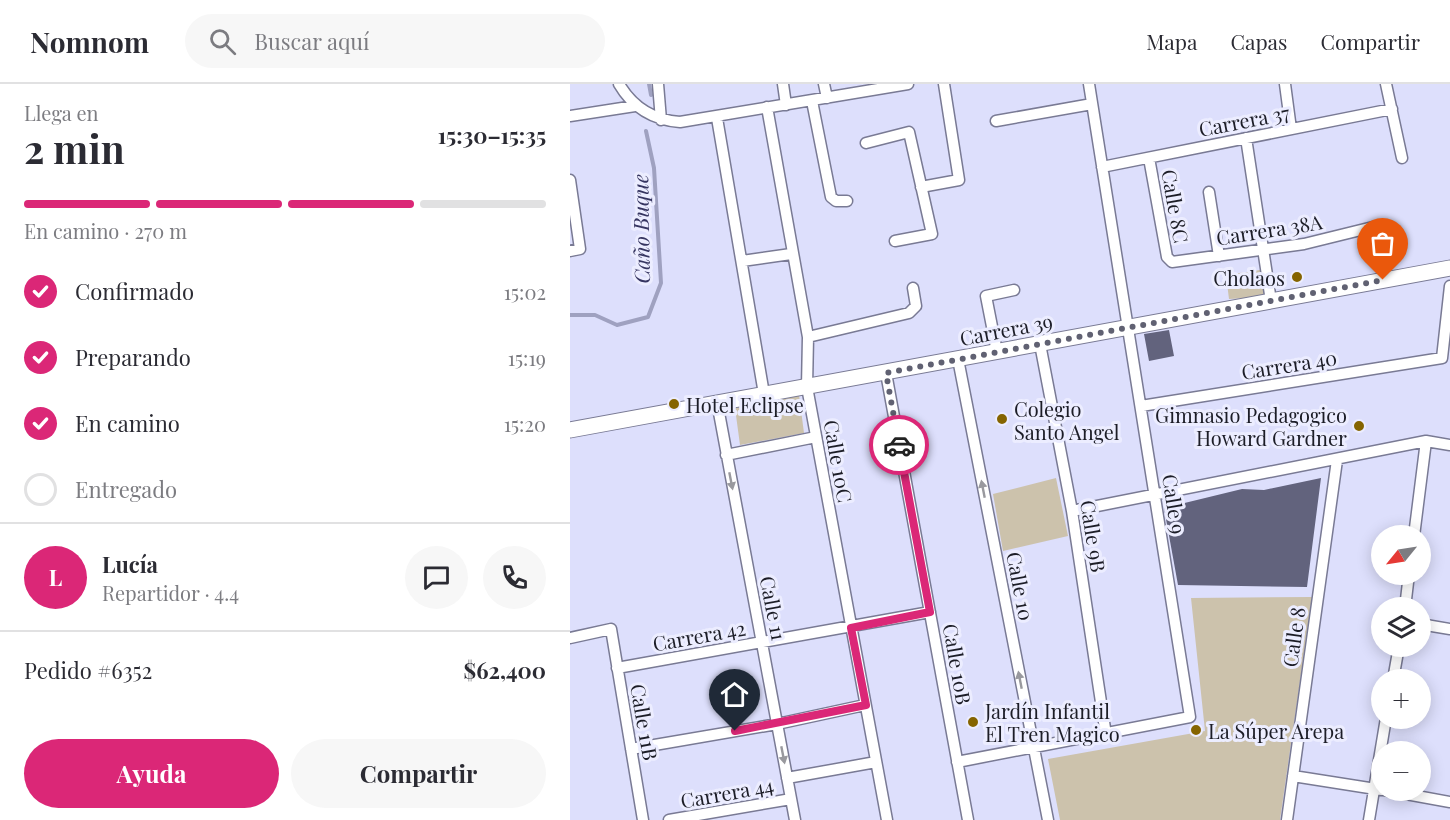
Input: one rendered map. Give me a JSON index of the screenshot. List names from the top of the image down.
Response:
{
  "streets": {
    "street": [
      "Carrera 37",
      "Calle 8C",
      "Carrera 38A",
      "Carrera 39",
      "Carrera 40",
      "Calle 10C",
      "Calle 9",
      "Calle 9B",
      "Calle 10",
      "Calle 11",
      "Carrera 42",
      "Calle 8",
      "Calle 10B",
      "Calle 11B",
      "Carrera 44"
    ]
  },
  "crossings": [
    ["Carrera 37", "Calle 8C"],
    ["Carrera 37", "Calle 9"],
    ["Calle 8C", "Carrera 38A"],
    ["Carrera 39", "Calle 10C"],
    ["Carrera 39", "Calle 9"],
    ["Carrera 39", "Calle 9B"],
    ["Carrera 39", "Calle 10"],
    ["Carrera 39", "Calle 11"],
    ["Carrera 39", "Calle 10B"],
    ["Carrera 40", "Calle 9"],
    ["Calle 10C", "Carrera 42"],
    ["Calle 10C", "Carrera 44"],
    ["Calle 9", "Calle 9B"],
    ["Calle 11", "Carrera 42"],
    ["Calle 11", "Carrera 44"],
    ["Carrera 42", "Calle 10B"],
    ["Carrera 42", "Calle 11B"]
  ],
  "one_way": ["Calle 10", "Calle 11"],
  "water": ["Caño Buque"],
  "places": [
    "Cholaos",
    "Hotel Eclipse",
    "Colegio Santo Angel",
    "Gimnasio Pedagogico Howard Gardner",
    "Jardín Infantil El Tren Magico",
    "La Súper Arepa"
  ],
  "north": "bottom left",
  "page": {
    "header": "Nomnom",
    "search": "Buscar aquí",
    "nav": ["Mapa", "Capas", "Compartir"],
    "heading": ["2 min", "Llega en", "15:30–15:35"],
    "panel": [
      "Lucía",
      "Repartidor · 4.4",
      "Pedido #6352",
      "$62,400"
    ],
    "bar": "En camino · 270 m",
    "list": [
      ["Confirmado", "15:02"],
      ["Preparando", "15:19"],
      ["En camino", "15:20"],
      "Entregado"
    ],
    "map_buttons": ["+", "−"],
    "round": "L",
    "buttons": ["Ayuda", "Compartir"]
  }
}
